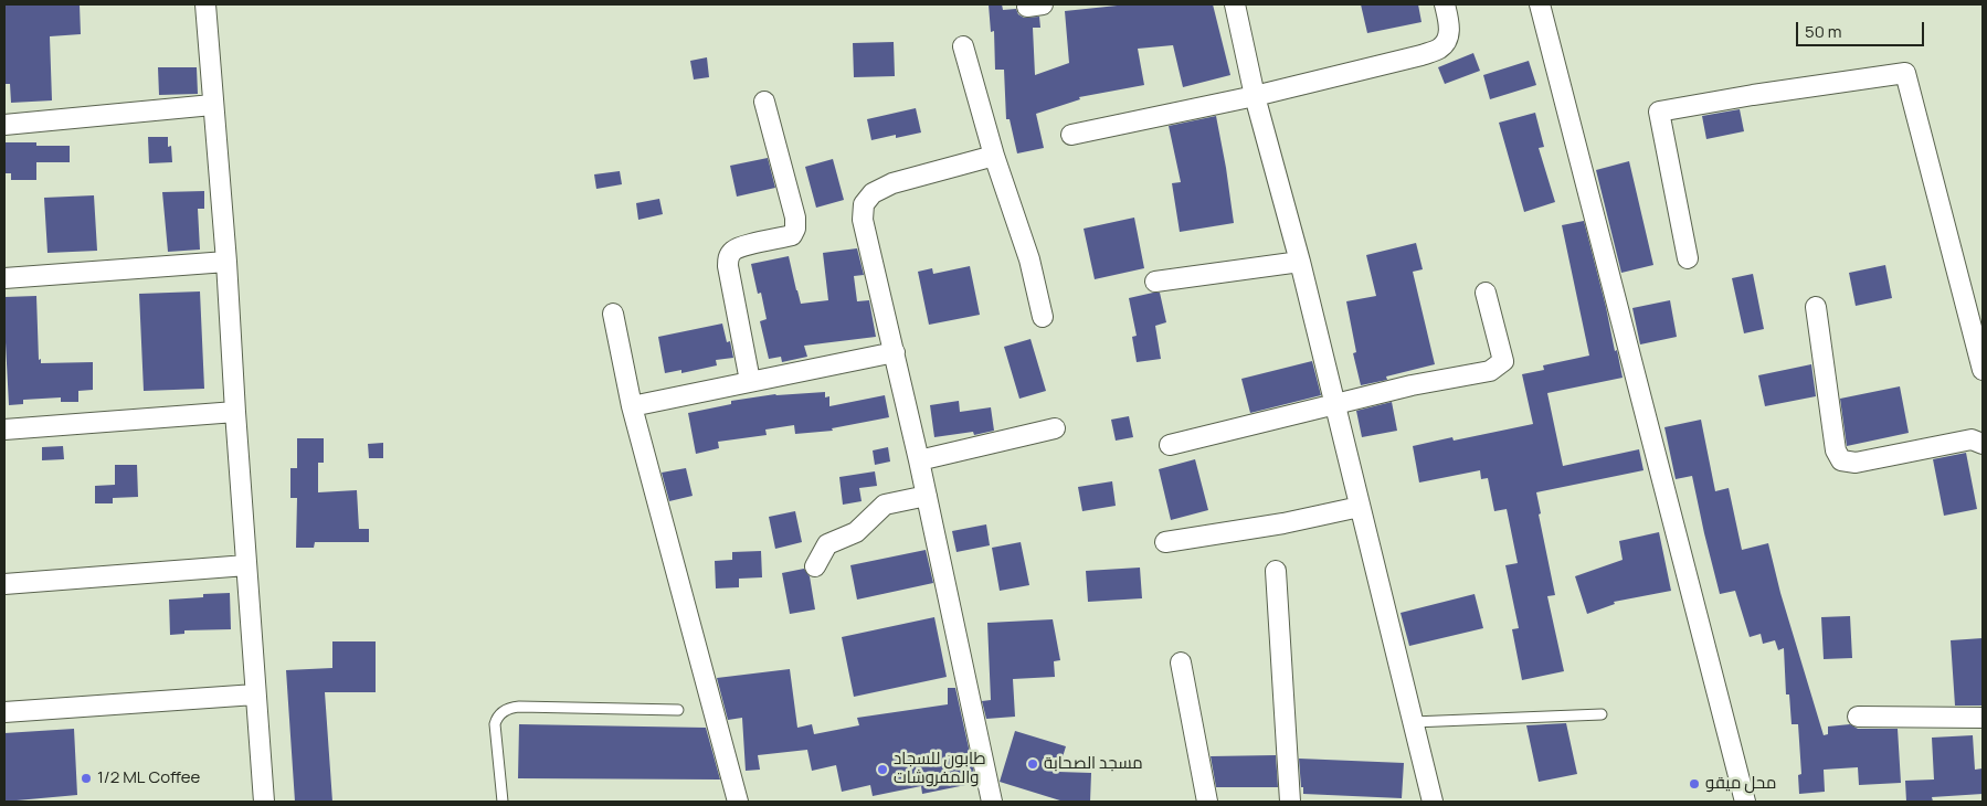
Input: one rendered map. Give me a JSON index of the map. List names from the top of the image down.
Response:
{
  "places": [
    "مسجد الصحابة",
    "طابون للسجاد والمفروشات",
    "1/2 ML Coffee",
    "محل ميقو"
  ],
  "scale_bar": "50 m"
}
